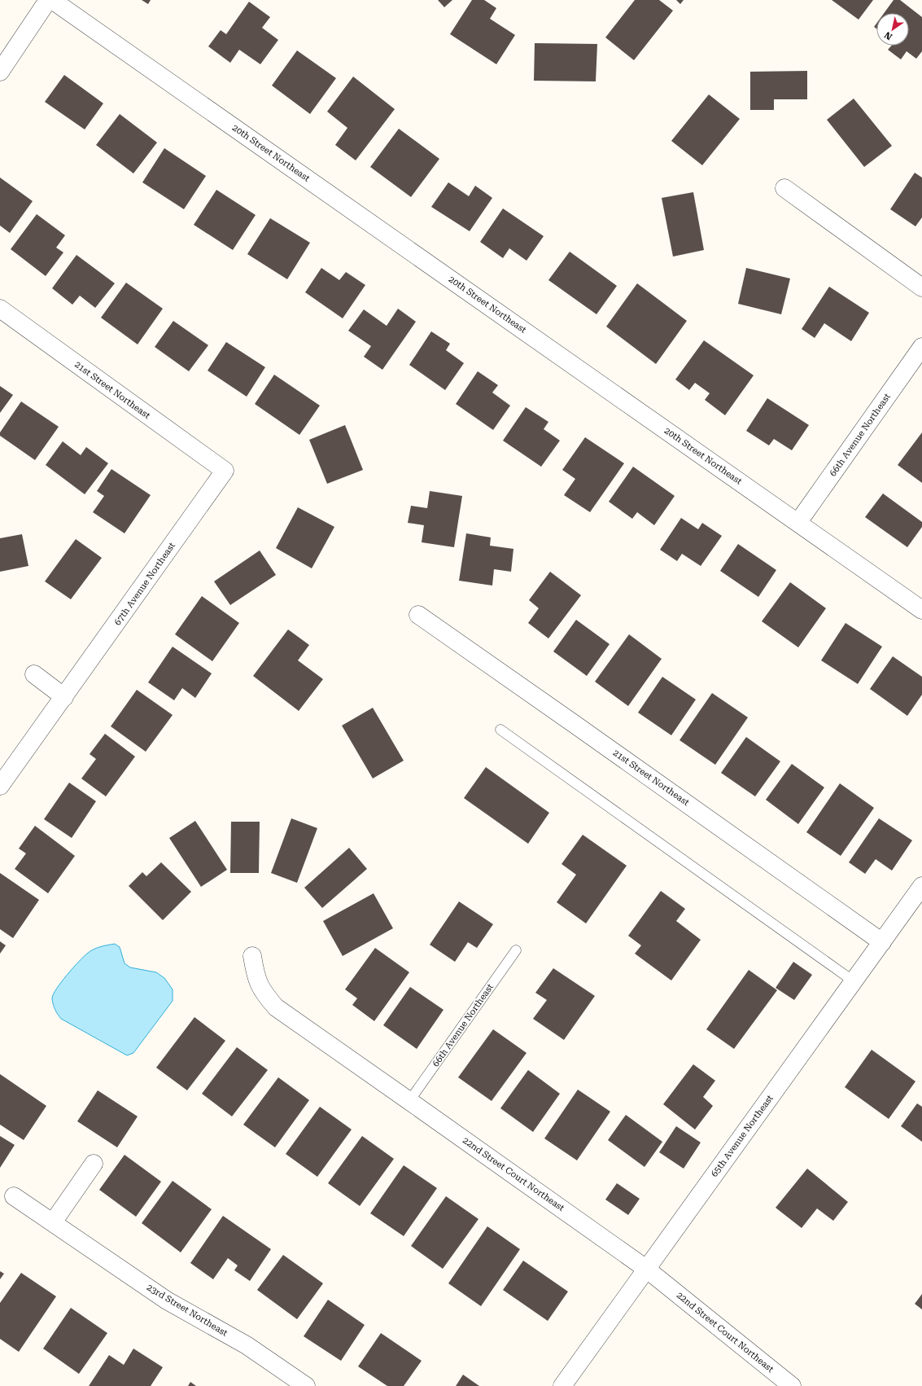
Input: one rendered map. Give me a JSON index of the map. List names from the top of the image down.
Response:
{
  "streets": {
    "street": [
      "20th Street Northeast",
      "21st Street Northeast",
      "66th Avenue Northeast",
      "67th Avenue Northeast",
      "65th Avenue Northeast",
      "22nd Street Court Northeast",
      "23rd Street Northeast"
    ]
  },
  "crossings": [
    ["20th Street Northeast", "66th Avenue Northeast"],
    ["21st Street Northeast", "67th Avenue Northeast"],
    ["21st Street Northeast", "65th Avenue Northeast"],
    ["66th Avenue Northeast", "22nd Street Court Northeast"],
    ["65th Avenue Northeast", "22nd Street Court Northeast"]
  ],
  "north": "bottom left"
}
